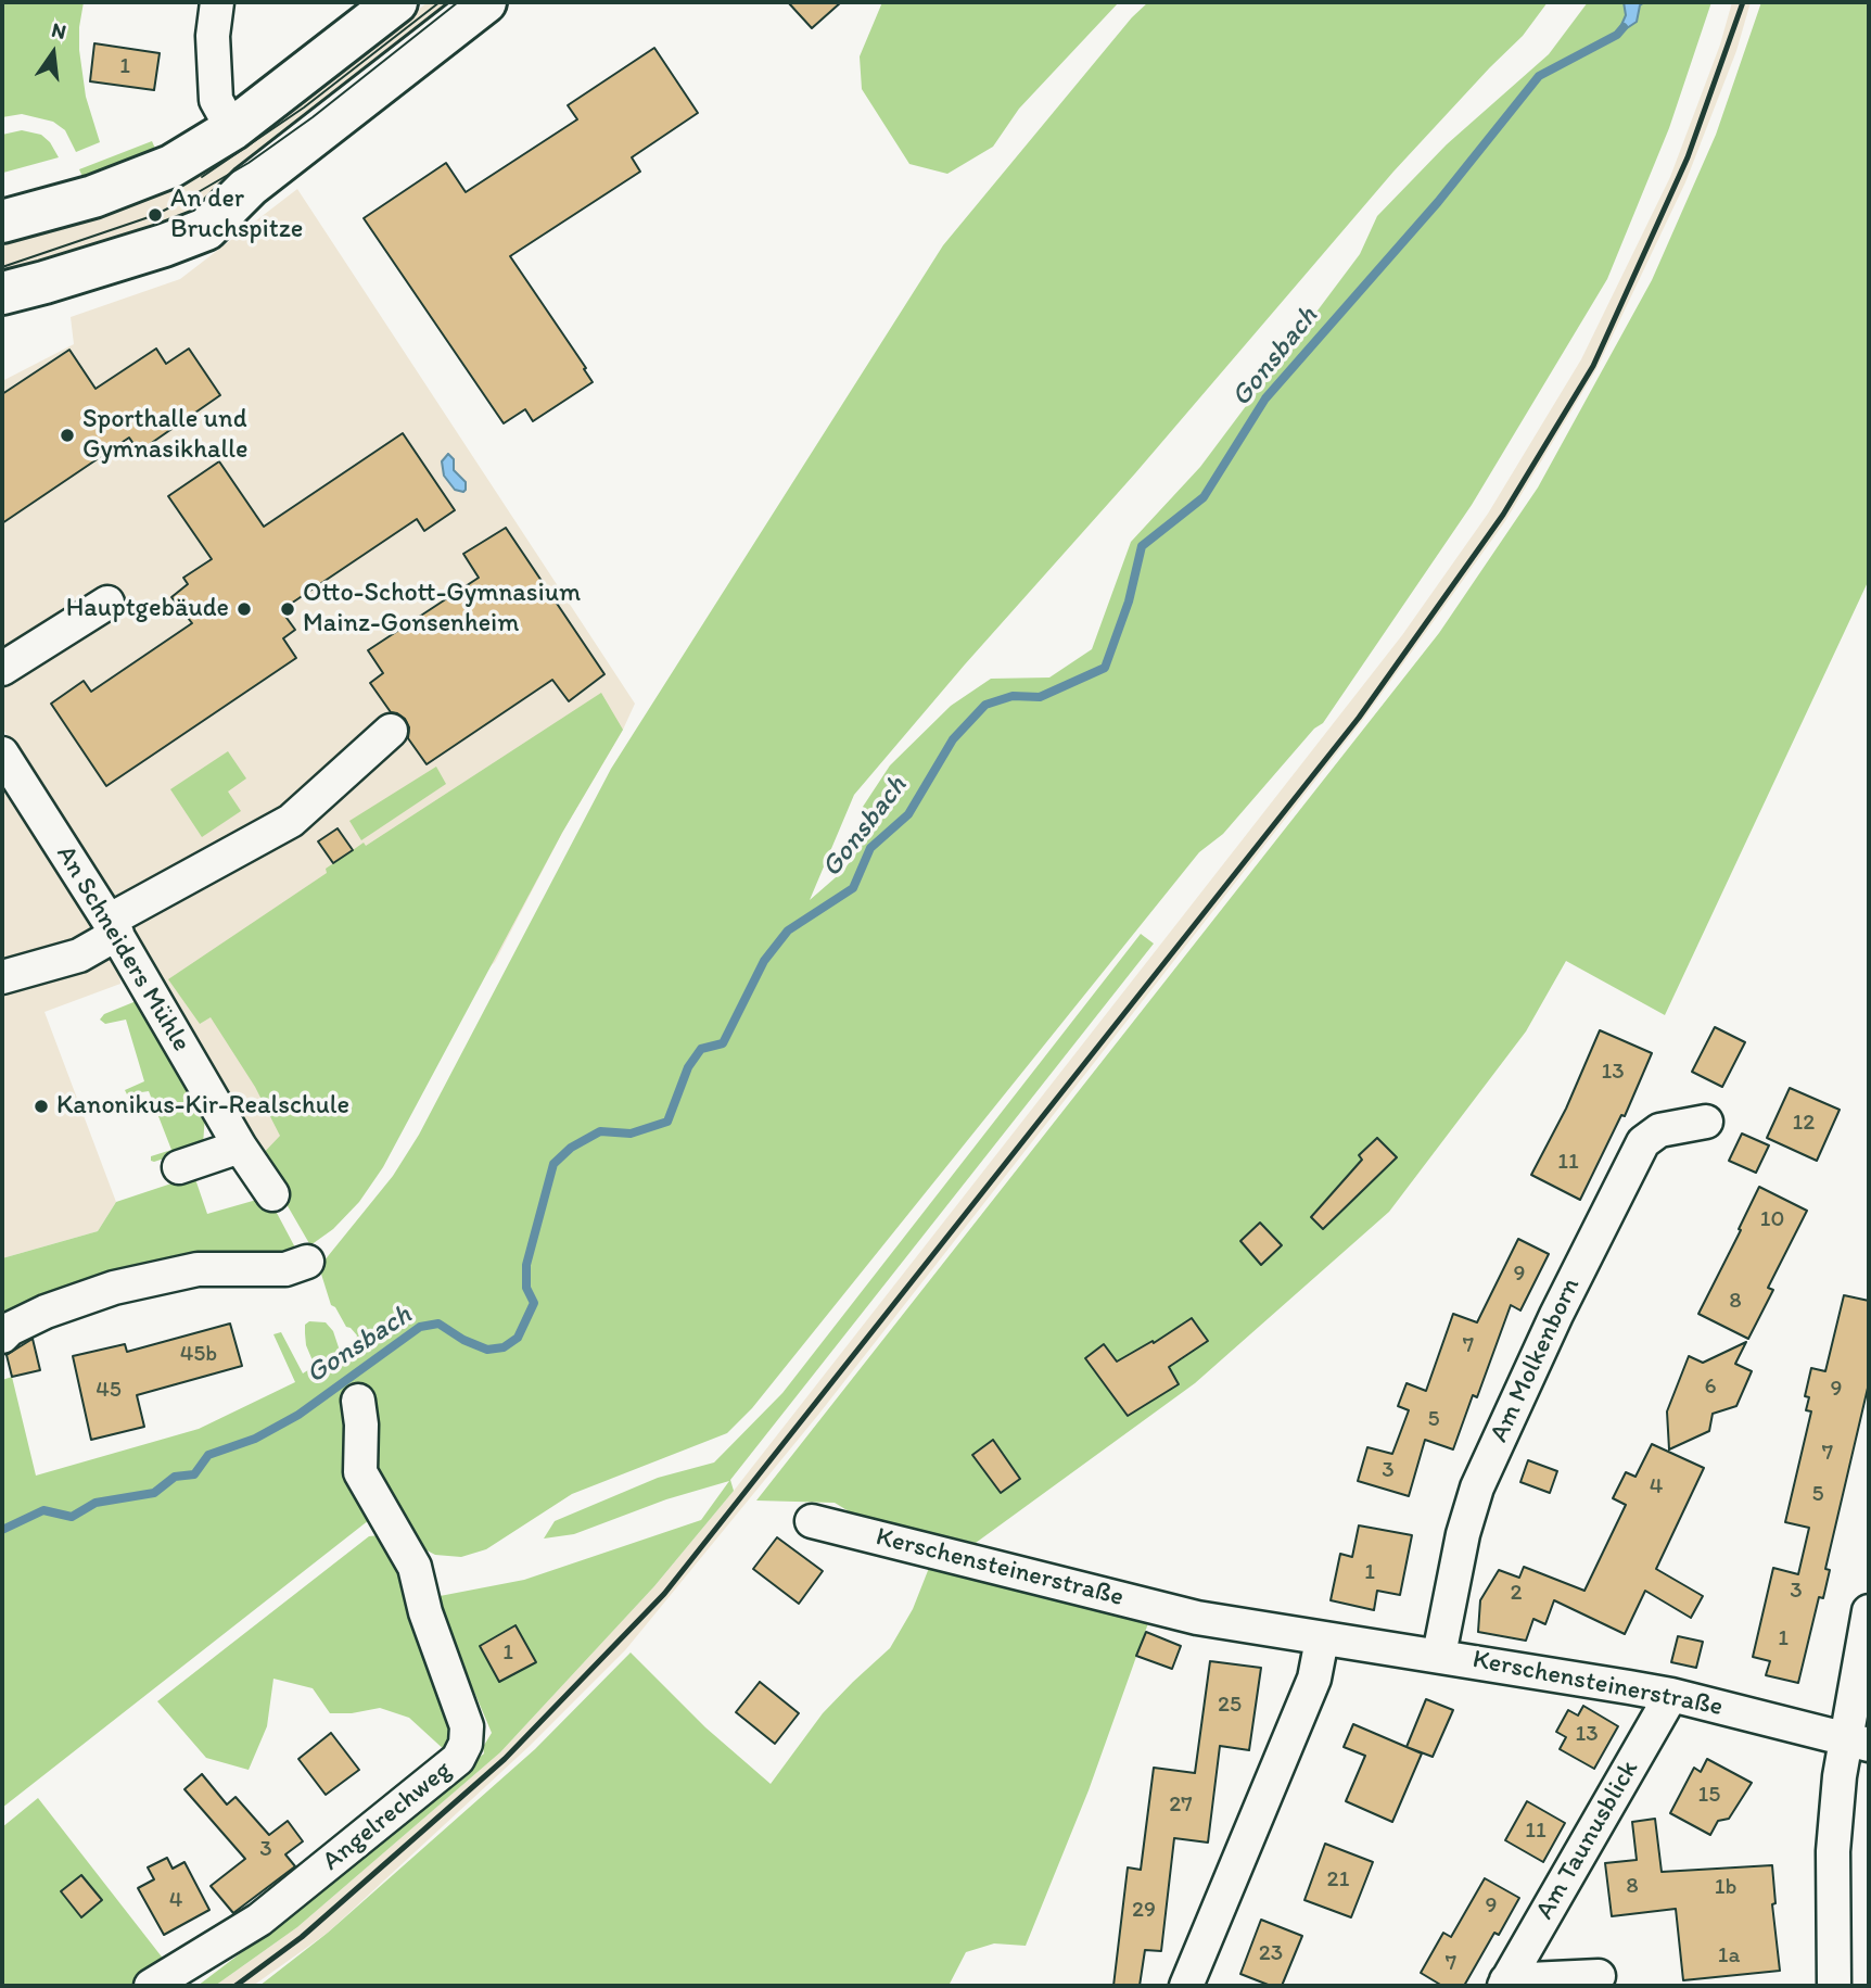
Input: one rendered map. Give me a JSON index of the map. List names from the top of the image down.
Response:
{
  "streets": {
    "street": [
      "An Schneiders Mühle",
      "Am Molkenborn",
      "Kerschensteinerstraße",
      "Angelrechweg",
      "Am Taunusblick"
    ]
  },
  "crossings": [
    ["Am Molkenborn", "Kerschensteinerstraße"],
    ["Kerschensteinerstraße", "Am Taunusblick"]
  ],
  "water": ["Gonsbach"],
  "places": [
    "An der Bruchspitze",
    "Sporthalle und Gymnasikhalle",
    "Hauptgebäude",
    "Otto-Schott-Gymnasium Mainz-Gonsenheim",
    "Kanonikus-Kir-Realschule"
  ],
  "house_numbers": [
    "1",
    "13",
    "12",
    "11",
    "10",
    "9",
    "8",
    "7",
    "45b",
    "6",
    "9",
    "45",
    "5",
    "7",
    "3",
    "4",
    "5",
    "1",
    "3",
    "2",
    "1",
    "1",
    "25",
    "13",
    "15",
    "27",
    "11",
    "3",
    "21",
    "8",
    "1b",
    "4",
    "9",
    "29",
    "23",
    "1a",
    "7"
  ],
  "north": "top"
}
